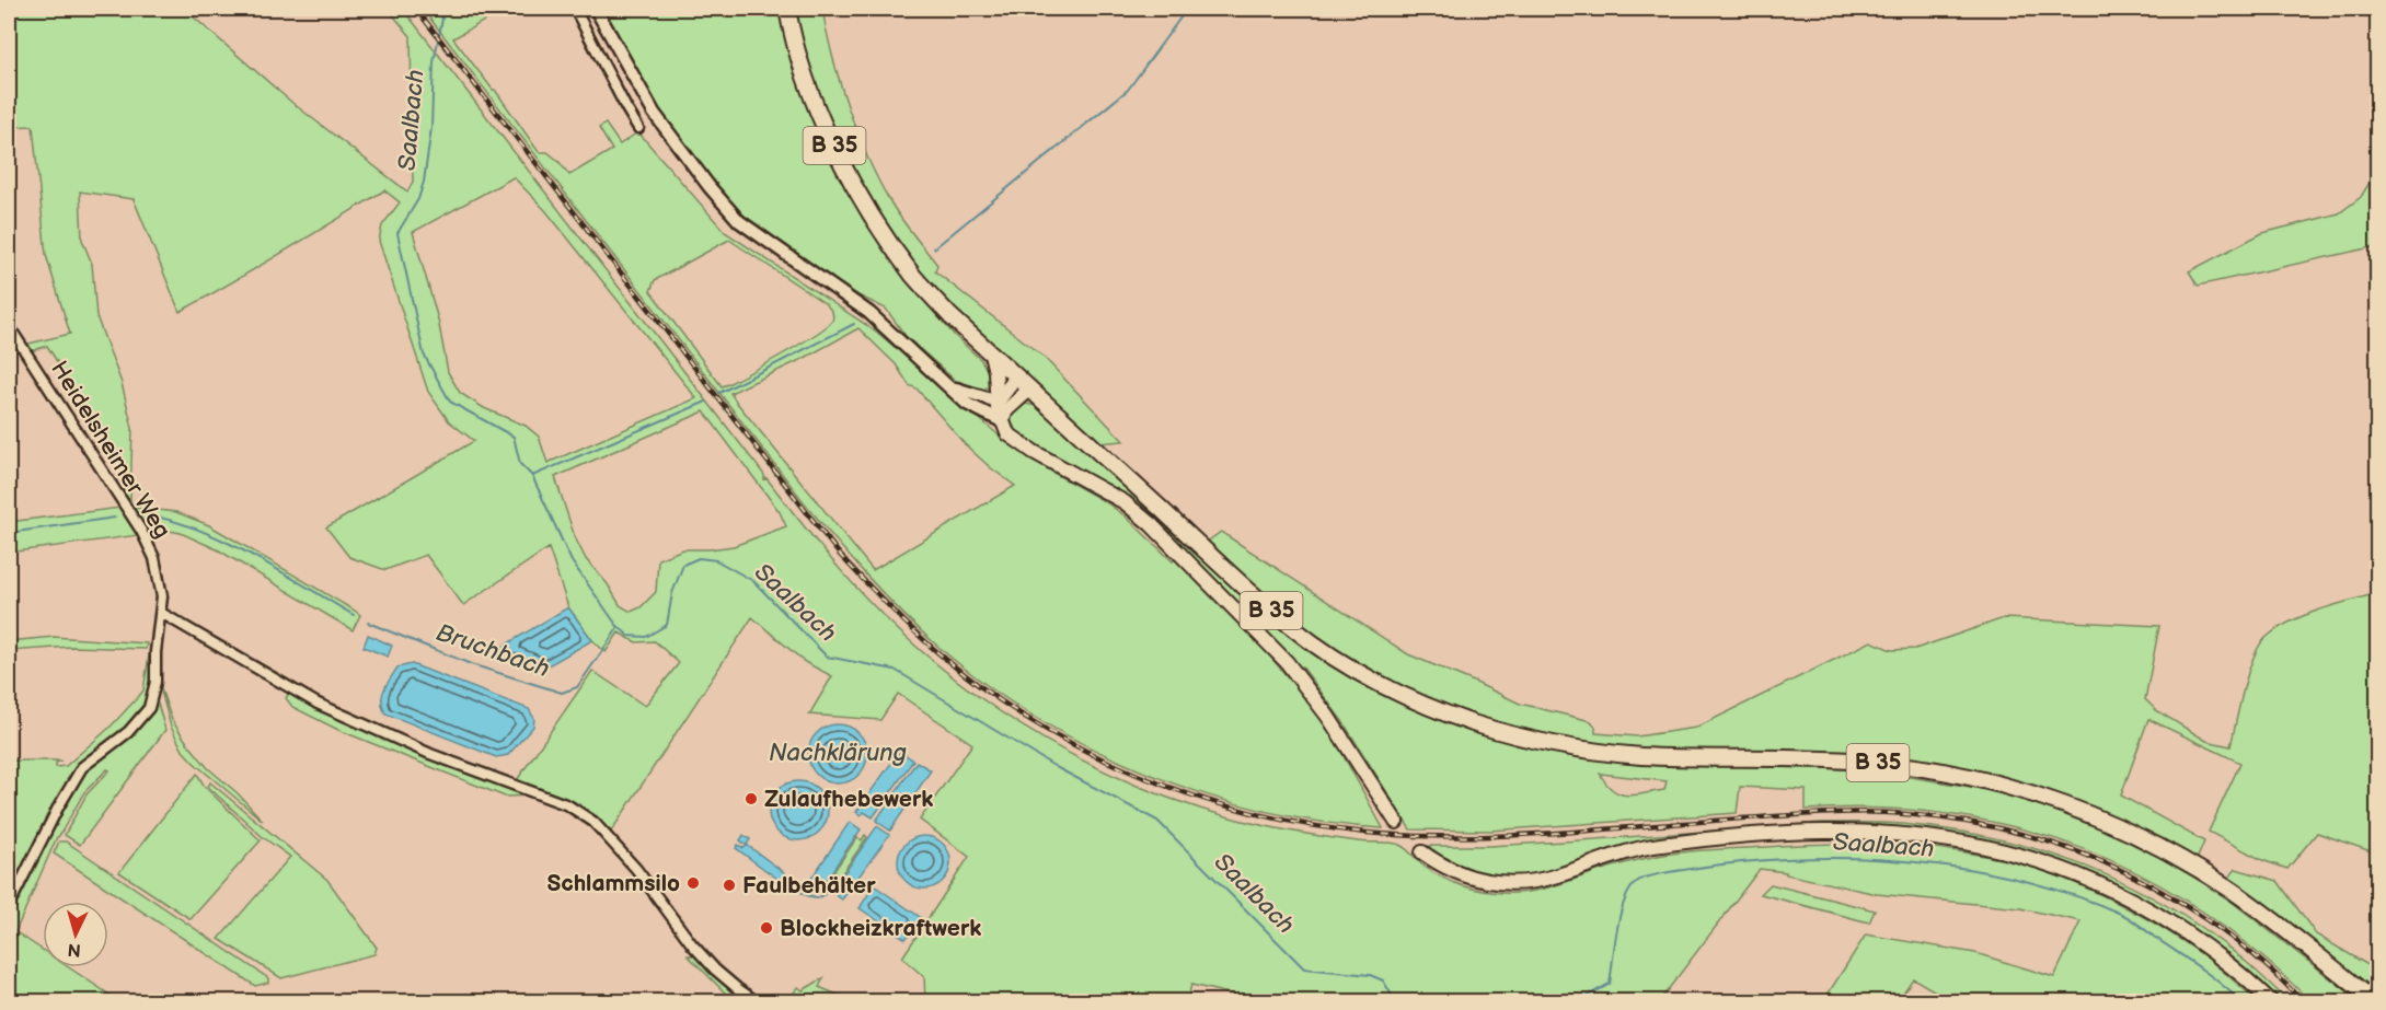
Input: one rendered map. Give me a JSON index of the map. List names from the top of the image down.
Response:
{
  "streets": {
    "main road": ["B 35"],
    "street": ["Heidelsheimer Weg"]
  },
  "water": ["Saalbach", "Bruchbach", "Nachklärung"],
  "places": [
    "Zulaufhebewerk",
    "Schlammsilo",
    "Faulbehälter",
    "Blockheizkraftwerk"
  ],
  "north": "bottom"
}
